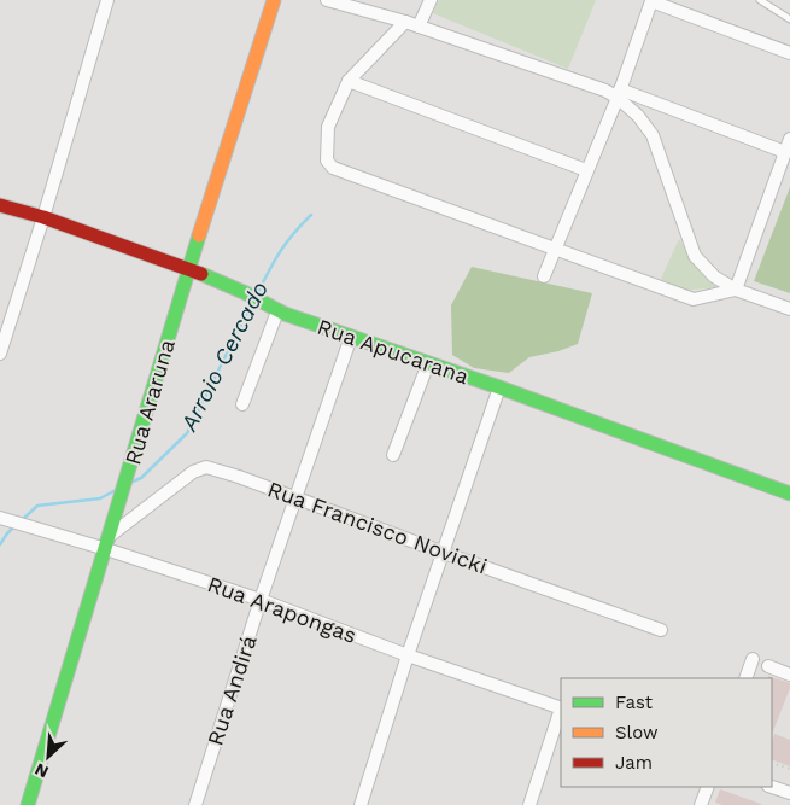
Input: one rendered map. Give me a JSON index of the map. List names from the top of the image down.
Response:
{
  "streets": {
    "street": [
      "Rua Apucarana",
      "Rua Araruna",
      "Rua Francisco Novicki",
      "Rua Arapongas",
      "Rua Andirá"
    ]
  },
  "crossings": [
    ["Rua Apucarana", "Rua Araruna"],
    ["Rua Apucarana", "Rua Andirá"],
    ["Rua Araruna", "Rua Francisco Novicki"],
    ["Rua Araruna", "Rua Arapongas"],
    ["Rua Francisco Novicki", "Rua Arapongas"],
    ["Rua Francisco Novicki", "Rua Andirá"],
    ["Rua Arapongas", "Rua Andirá"]
  ],
  "water": ["Arroio Cercado"],
  "legend": ["Fast", "Slow", "Jam"],
  "north": "bottom left"
}
